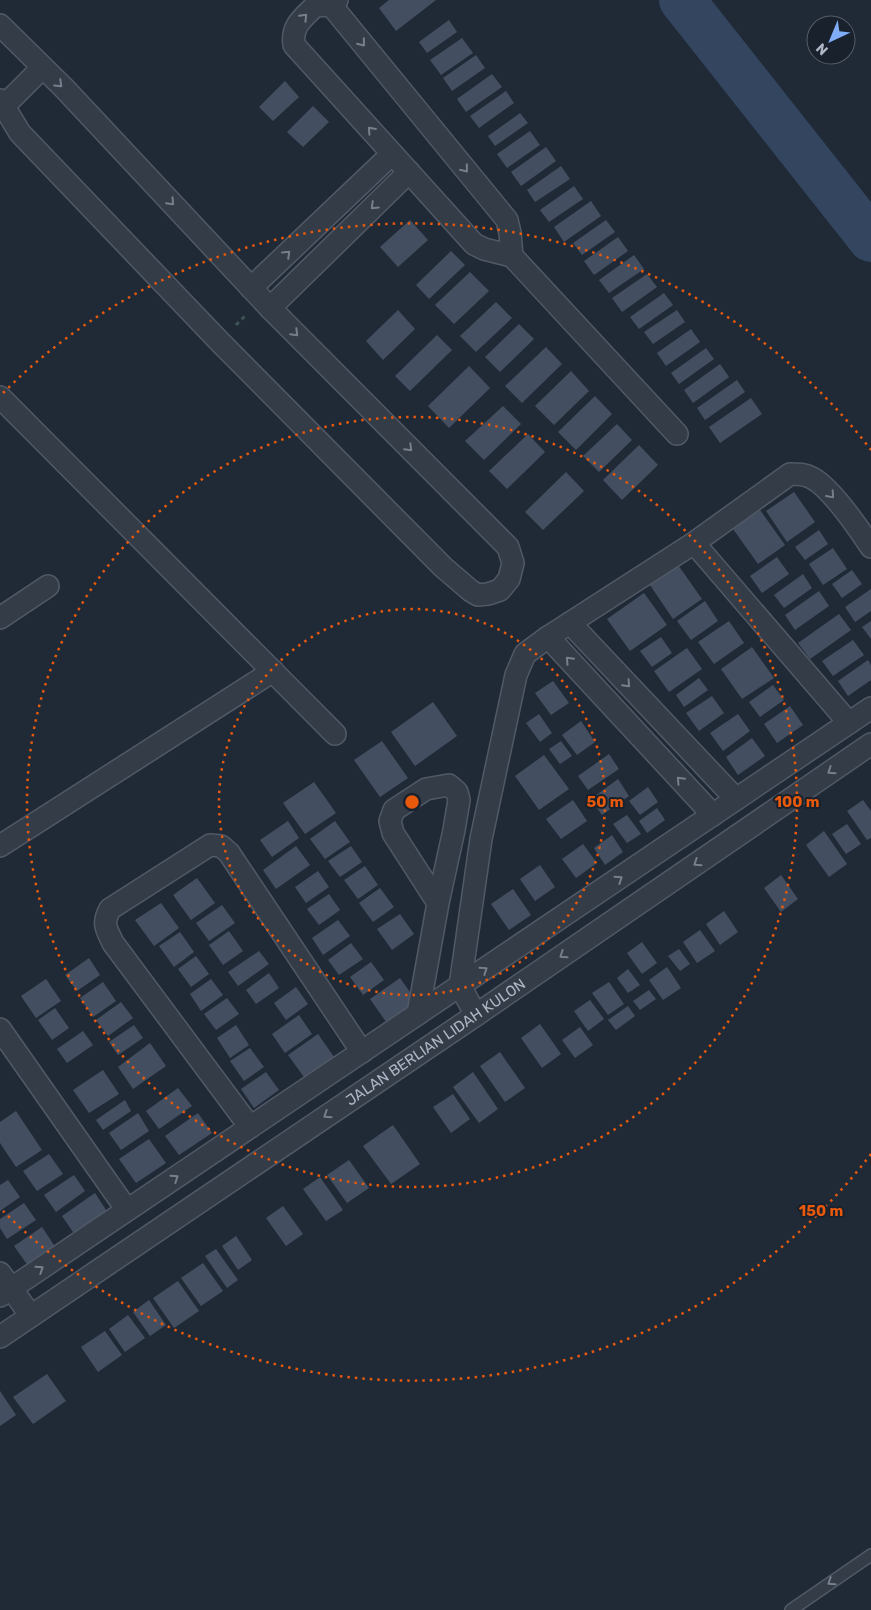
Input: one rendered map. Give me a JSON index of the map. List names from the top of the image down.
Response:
{
  "streets": {
    "street": ["JALAN BERLIAN LIDAH KULON"]
  },
  "north": "bottom left",
  "rings": ["50 m", "100 m", "150 m"]
}
